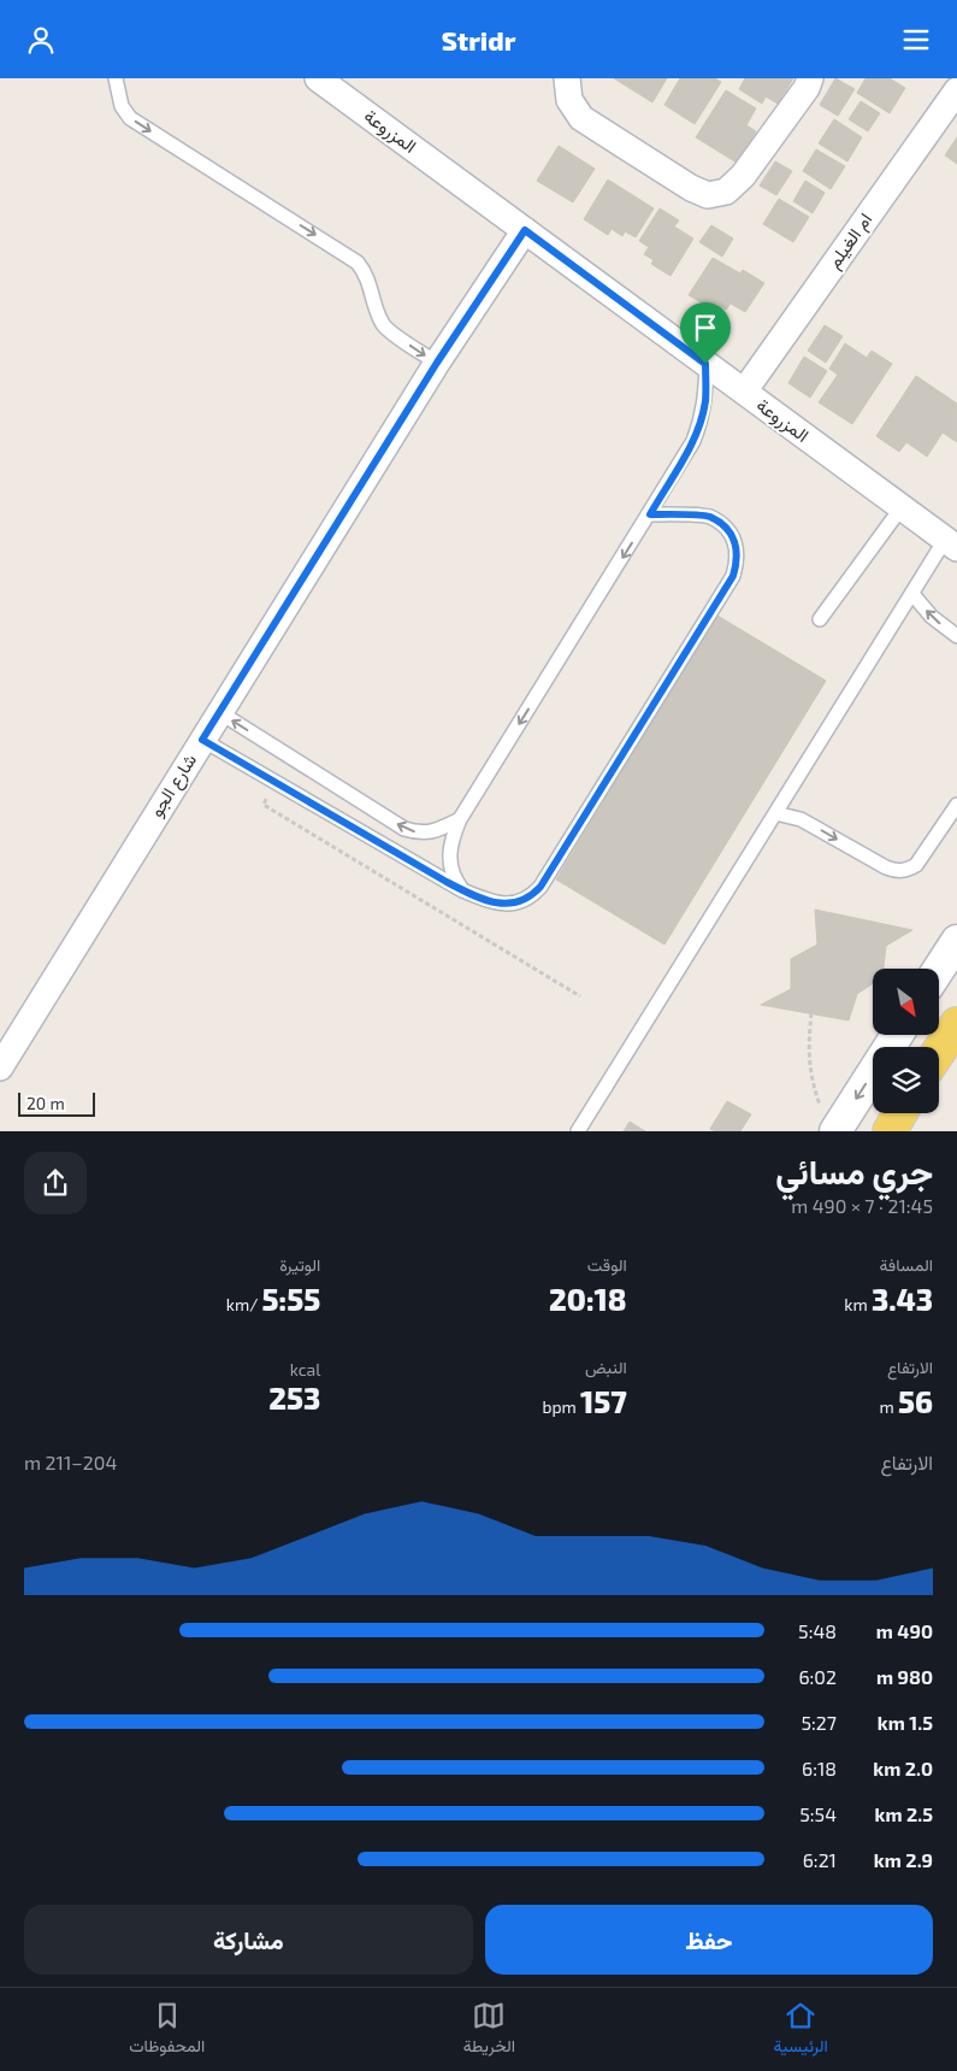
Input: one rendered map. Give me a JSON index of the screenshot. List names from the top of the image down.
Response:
{
  "streets": {
    "street": ["المزروعة", "ام الغيلم", "شارع الجو"]
  },
  "crossings": [
    ["المزروعة", "ام الغيلم"],
    ["المزروعة", "شارع الجو"]
  ],
  "scale_bar": "20 m",
  "north": "bottom right",
  "page": {
    "header": "Stridr",
    "scale": "20 m",
    "heading": ["جري مسائي", "21:45 · 7 × 490 m"],
    "stats": [
      ["المسافة", "3.43 km"],
      ["الوقت", "20:18"],
      ["الوتيرة", "5:55 /km"],
      ["الارتفاع", "56 m"],
      ["النبض", "157 bpm"],
      ["kcal", "253"]
    ],
    "chart": ["الارتفاع", "204–211 m"],
    "list": [
      {
        "name": "490 m",
        "note": "5:48"
      },
      {
        "name": "980 m",
        "note": "6:02"
      },
      {
        "name": "1.5 km",
        "note": "5:27"
      },
      {
        "name": "2.0 km",
        "note": "6:18"
      },
      {
        "name": "2.5 km",
        "note": "5:54"
      },
      {
        "name": "2.9 km",
        "note": "6:21"
      }
    ],
    "buttons": ["حفظ", "مشاركة"],
    "tabs": ["الرئيسية", "الخريطة", "المحفوظات"]
  }
}
